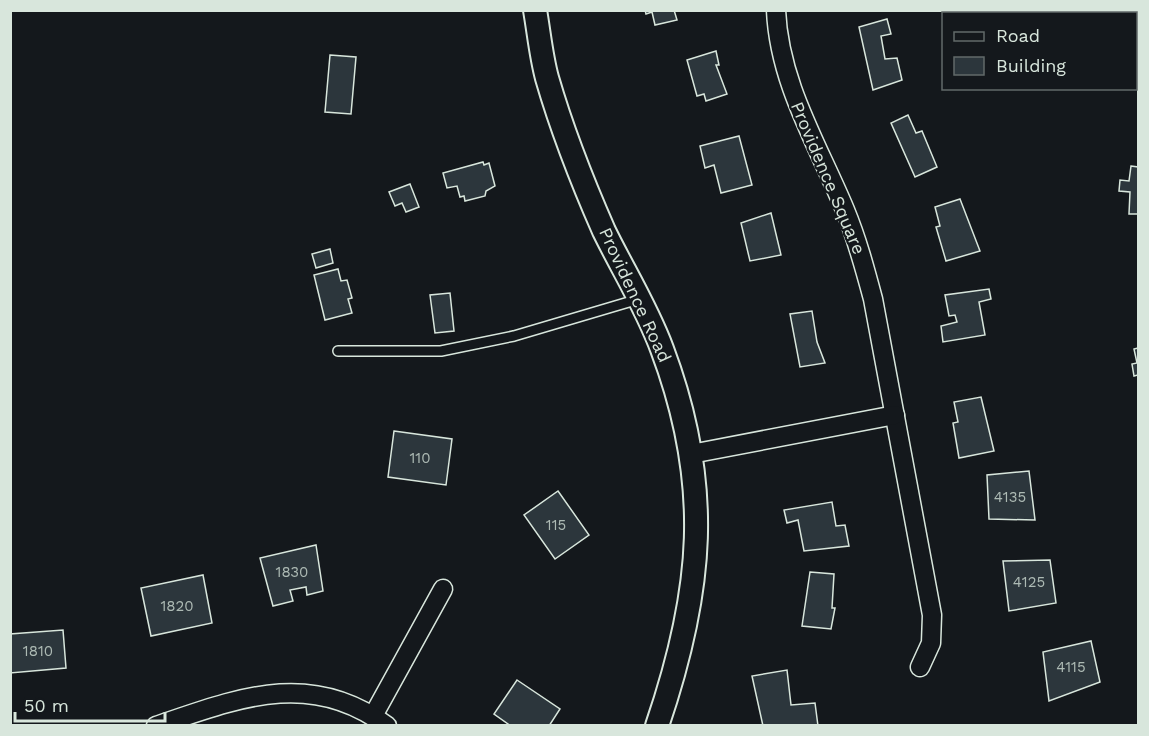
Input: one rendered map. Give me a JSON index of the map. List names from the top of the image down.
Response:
{
  "streets": {
    "street": ["Providence Square", "Providence Road"]
  },
  "house_numbers": [
    "110",
    "4135",
    "115",
    "1830",
    "4125",
    "1820",
    "1810",
    "4115"
  ],
  "legend": ["Road", "Building"],
  "scale_bar": "50 m"
}
